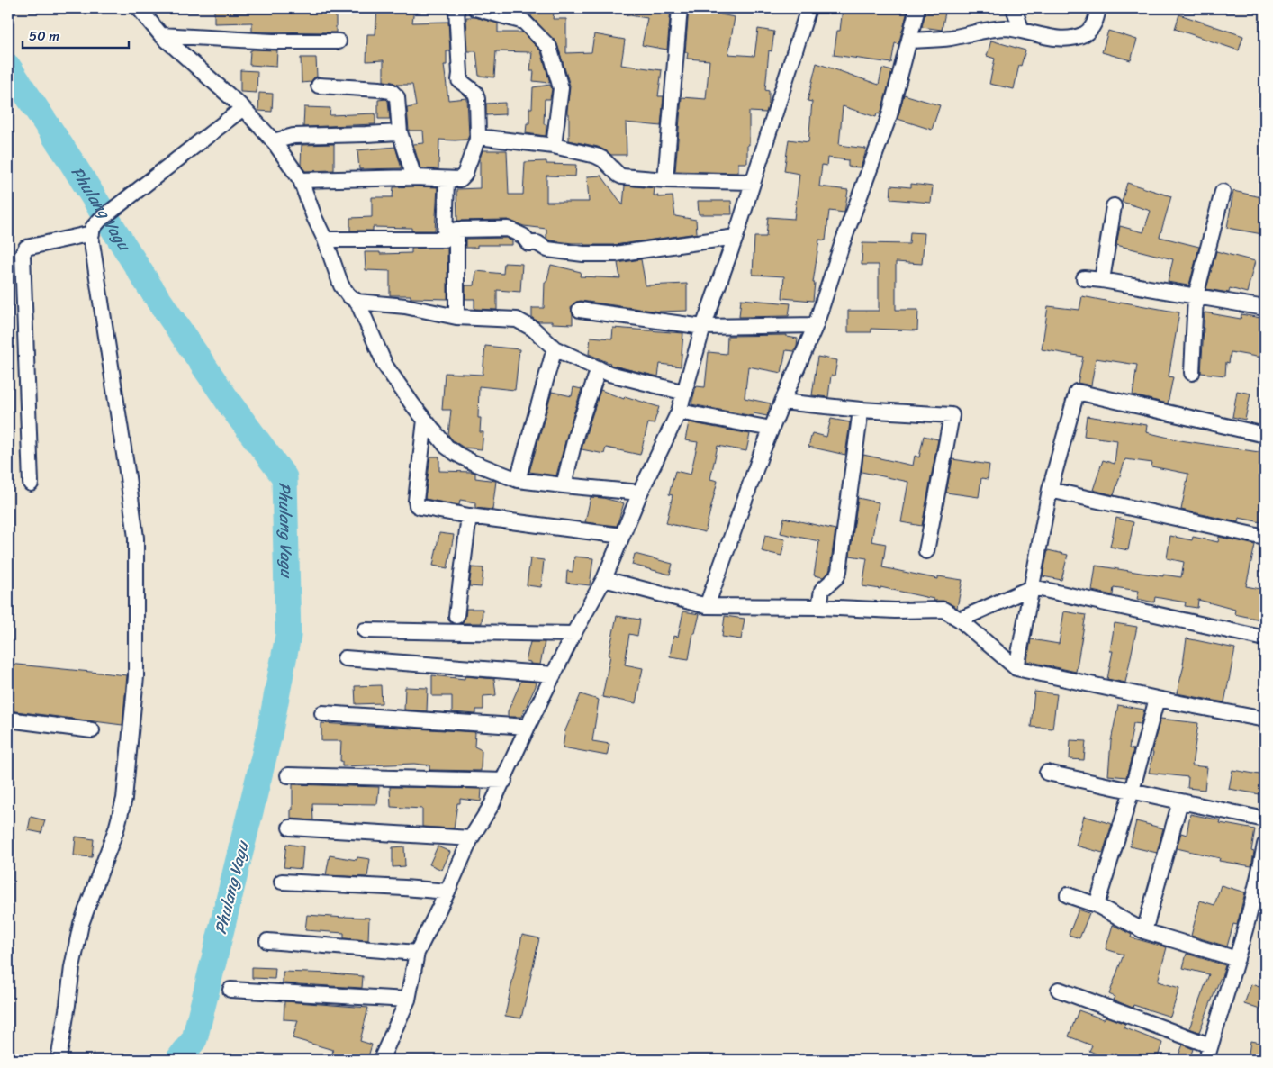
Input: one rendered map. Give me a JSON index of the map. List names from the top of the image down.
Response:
{
  "water": ["Phulang Vagu"],
  "scale_bar": "50 m"
}
